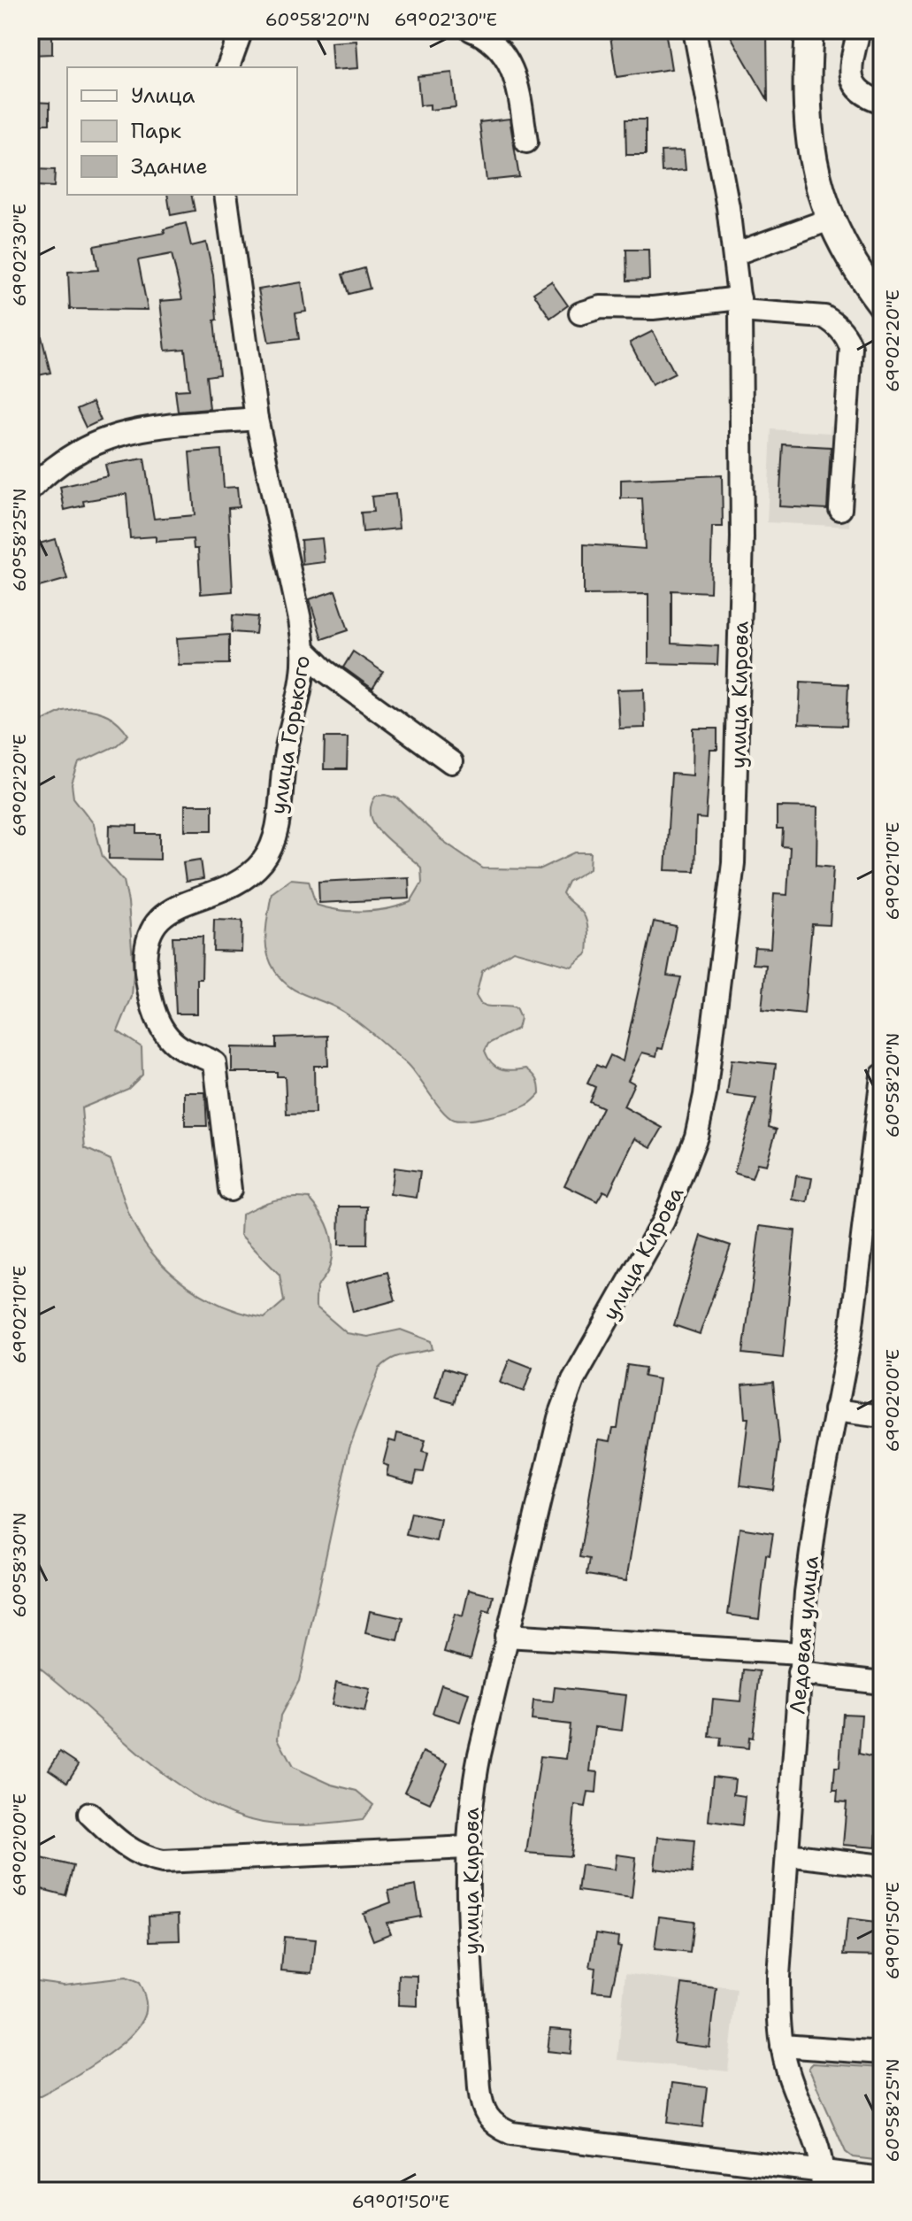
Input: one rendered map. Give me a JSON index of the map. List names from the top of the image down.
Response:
{
  "streets": {
    "street": ["улица Кирова", "улица Горького", "Ледовая улица"]
  },
  "crossings": [
    ["улица Кирова", "Ледовая улица"]
  ],
  "legend": ["Улица", "Парк", "Здание"],
  "coordinates": [
    "60°58'20\"N",
    "69°02'30\"E",
    "69°02'20\"E",
    "60°58'25\"N",
    "69°02'10\"E",
    "69°02'00\"E",
    "60°58'30\"N",
    "69°01'50\"E"
  ]
}
